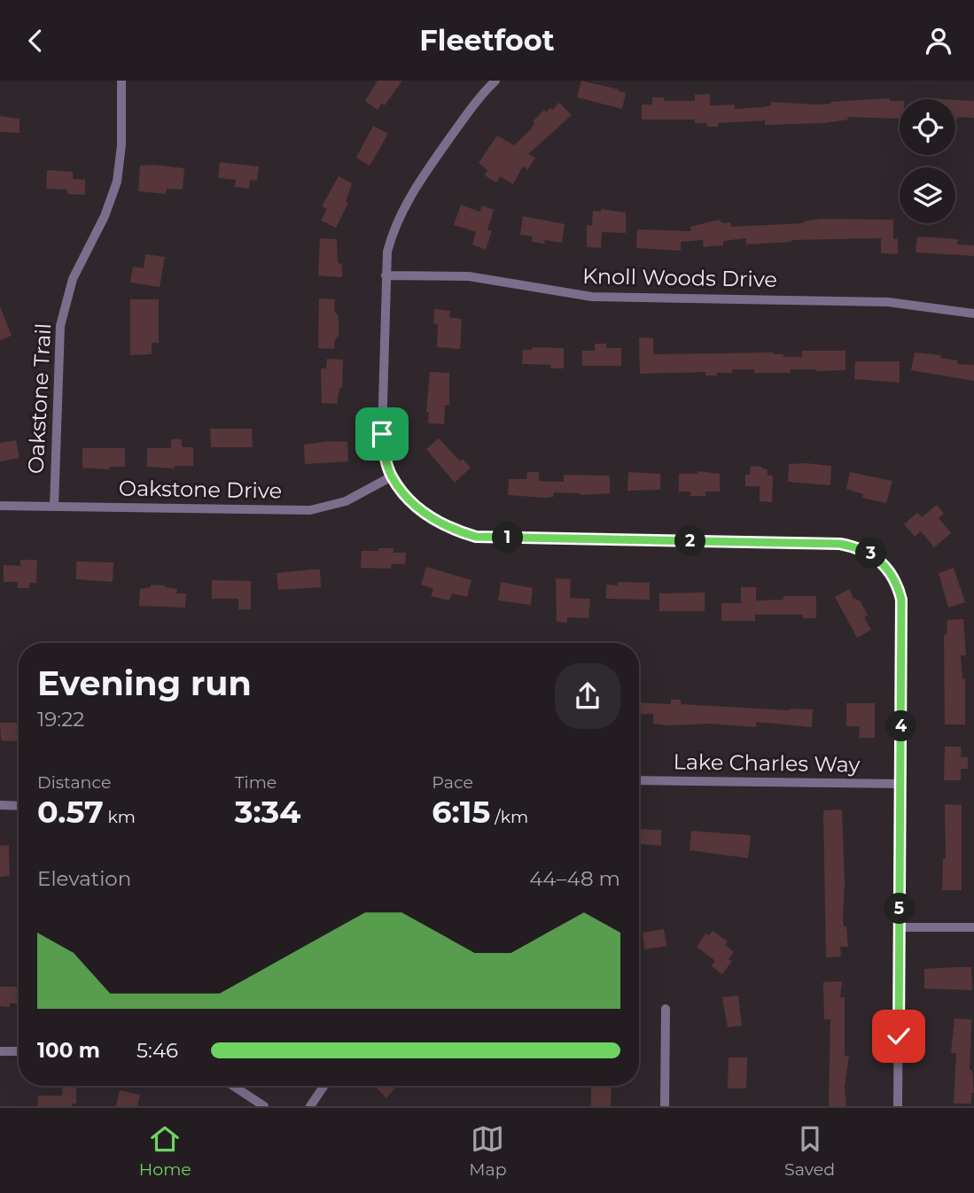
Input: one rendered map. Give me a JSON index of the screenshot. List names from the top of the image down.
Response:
{
  "streets": {
    "street": [
      "Knoll Woods Drive",
      "Oakstone Trail",
      "Oakstone Drive",
      "Lake Charles Way"
    ]
  },
  "crossings": [
    ["Oakstone Trail", "Oakstone Drive"]
  ],
  "page": {
    "header": "Fleetfoot",
    "pins": [
      "1",
      "2",
      "3",
      "4",
      "5"
    ],
    "heading": ["Evening run", "19:22"],
    "stats": [
      ["Distance", "0.57 km"],
      ["Time", "3:34"],
      ["Pace", "6:15 /km"]
    ],
    "chart": ["Elevation", "44–48 m"],
    "list": [
      {
        "name": "100 m",
        "note": "5:46"
      }
    ],
    "tabs": ["Home", "Map", "Saved"]
  }
}
